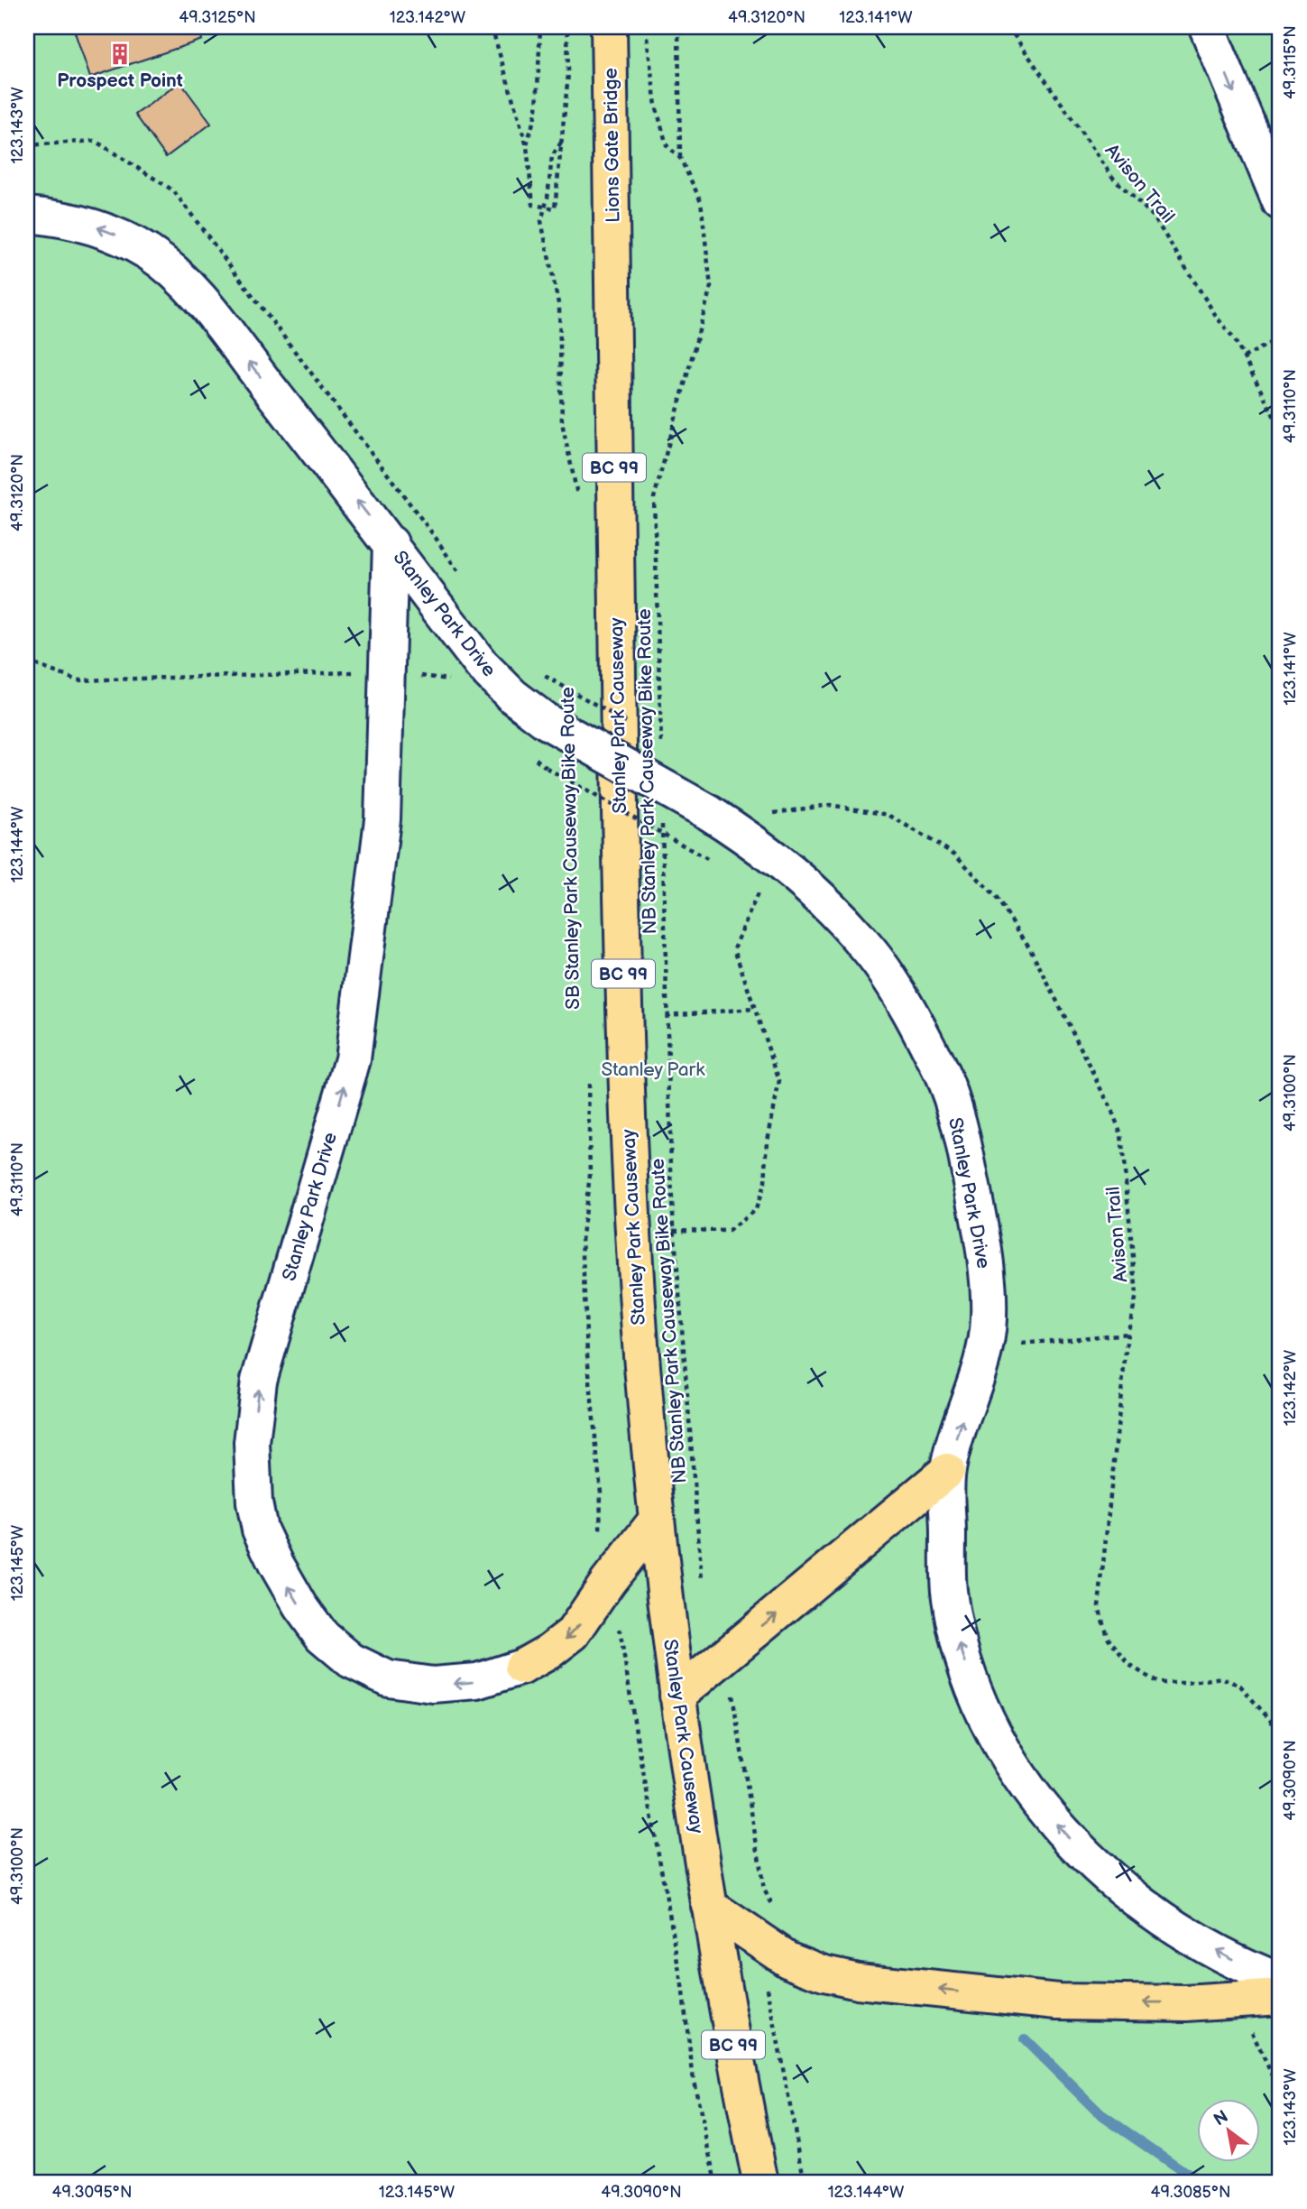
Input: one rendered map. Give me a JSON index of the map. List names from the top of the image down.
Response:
{
  "streets": {
    "highway": ["Lions Gate Bridge", "BC 99", "Stanley Park Causeway"],
    "street": ["Stanley Park Drive"],
    "path": ["Avison Trail", "NB Stanley Park Causeway Bike Route", "SB Stanley Park Causeway Bike Route"]
  },
  "crossings": [
    ["Lions Gate Bridge", "Stanley Park Causeway"]
  ],
  "one_way": ["Stanley Park Drive"],
  "parks": ["Stanley Park"],
  "places": {
    "building": ["Prospect Point"]
  },
  "north": "top left",
  "coordinates": [
    "49.3125°N",
    "123.142°W",
    "49.3120°N",
    "123.141°W",
    "49.3115°N",
    "123.143°W",
    "49.3110°N",
    "123.144°W",
    "49.3100°N",
    "123.145°W",
    "49.3090°N",
    "49.3095°N",
    "49.3085°N"
  ]
}
